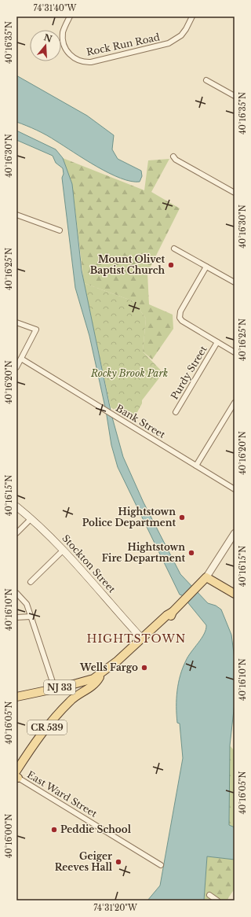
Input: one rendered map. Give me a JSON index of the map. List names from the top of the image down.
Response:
{
  "streets": {
    "main road": ["Stockton Street", "NJ 33", "CR 539"],
    "street": [
      "Rock Run Road",
      "Purdy Street",
      "Bank Street",
      "East Ward Street"
    ]
  },
  "crossings": [
    ["Stockton Street", "NJ 33"],
    ["NJ 33", "CR 539"],
    ["CR 539", "East Ward Street"]
  ],
  "districts": ["HIGHTSTOWN"],
  "parks": ["Rocky Brook Park"],
  "places": [
    "Mount Olivet Baptist Church",
    "Hightstown Police Department",
    "Hightstown Fire Department",
    "Wells Fargo",
    "Peddie School",
    "Geiger Reeves Hall"
  ],
  "north": "top",
  "coordinates": [
    "74°31'40\"W",
    "40°16'35\"N",
    "40°16'30\"N",
    "40°16'25\"N",
    "40°16'20\"N",
    "40°16'15\"N",
    "40°16'10\"N",
    "40°16'05\"N",
    "40°16'00\"N",
    "74°31'20\"W"
  ]
}
